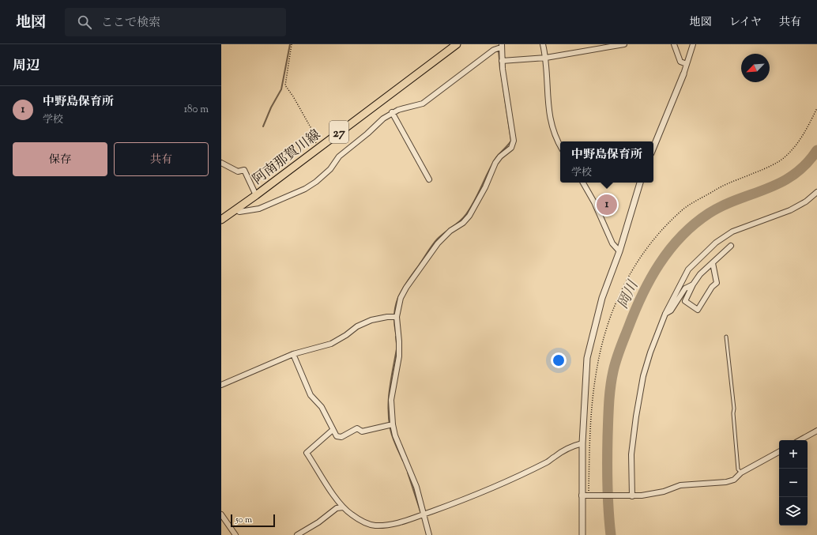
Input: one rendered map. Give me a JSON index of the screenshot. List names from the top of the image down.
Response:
{
  "streets": {
    "main road": ["27", "阿南那賀川線"]
  },
  "water": ["岡川"],
  "scale_bar": "50 m",
  "north": "bottom left",
  "page": {
    "header": "地図",
    "search": "ここで検索",
    "nav": ["地図", "レイヤ", "共有"],
    "heading": "周辺",
    "list": [
      {
        "mark": "1",
        "name": "中野島保育所",
        "note": "学校",
        "value": "180 m"
      }
    ],
    "buttons": ["保存", "共有"],
    "popup": ["中野島保育所", "学校"],
    "pins": "1",
    "map_buttons": ["+", "−"],
    "scale": "50 m"
  }
}
